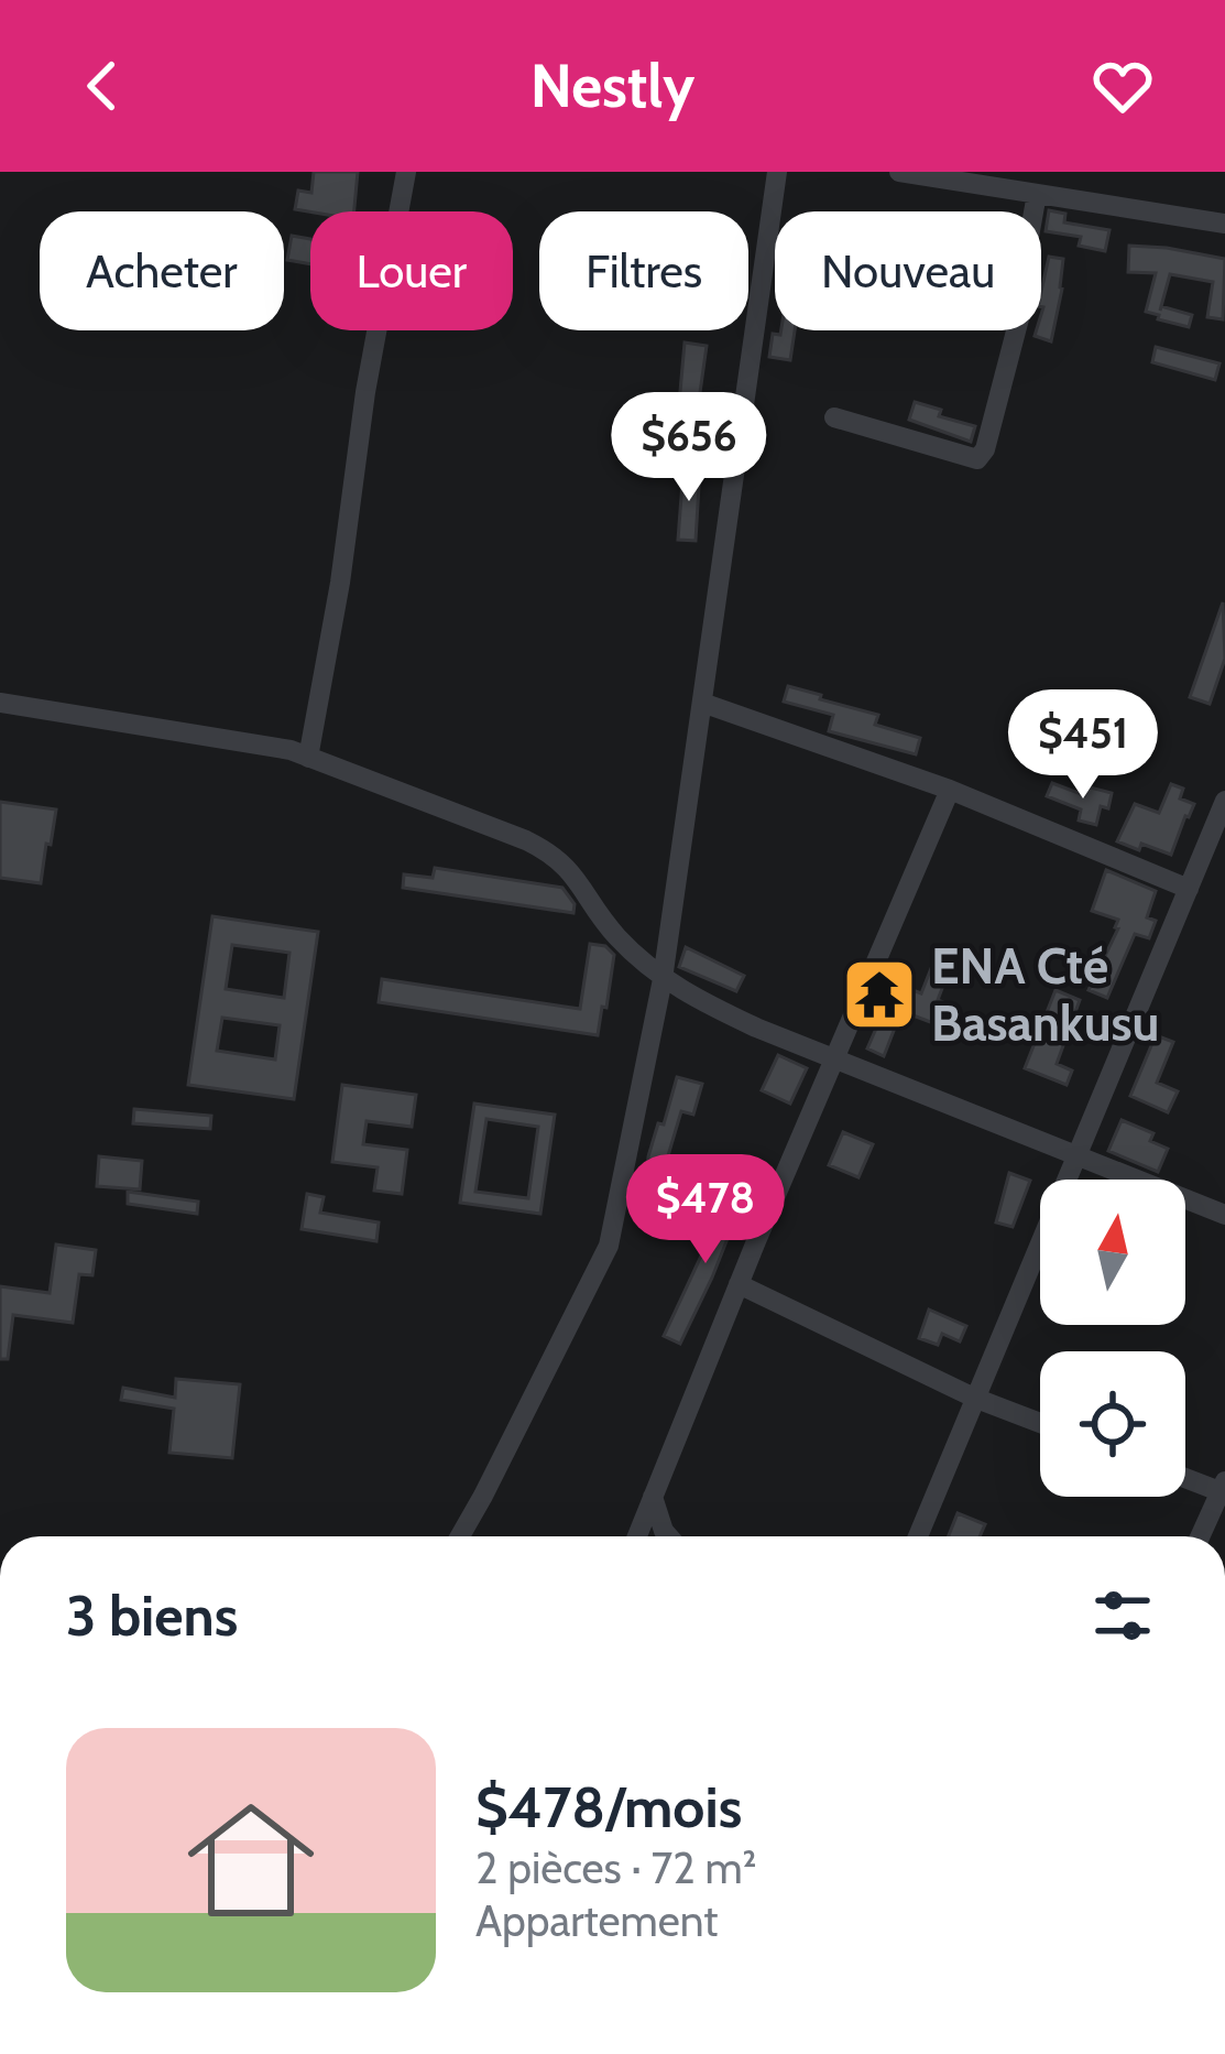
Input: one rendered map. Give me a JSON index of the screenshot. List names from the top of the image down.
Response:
{
  "places": {
    "temple": ["ENA Cté Basankusu"]
  },
  "north": "top",
  "page": {
    "header": "Nestly",
    "chip": [
      "Acheter",
      "Louer",
      "Filtres",
      "Nouveau"
    ],
    "price": ["$656", "$451", "$478"],
    "heading": "3 biens",
    "list": [
      {
        "name": "$478/mois",
        "note": "2 pièces · 72 m² · Appartement"
      }
    ]
  }
}
